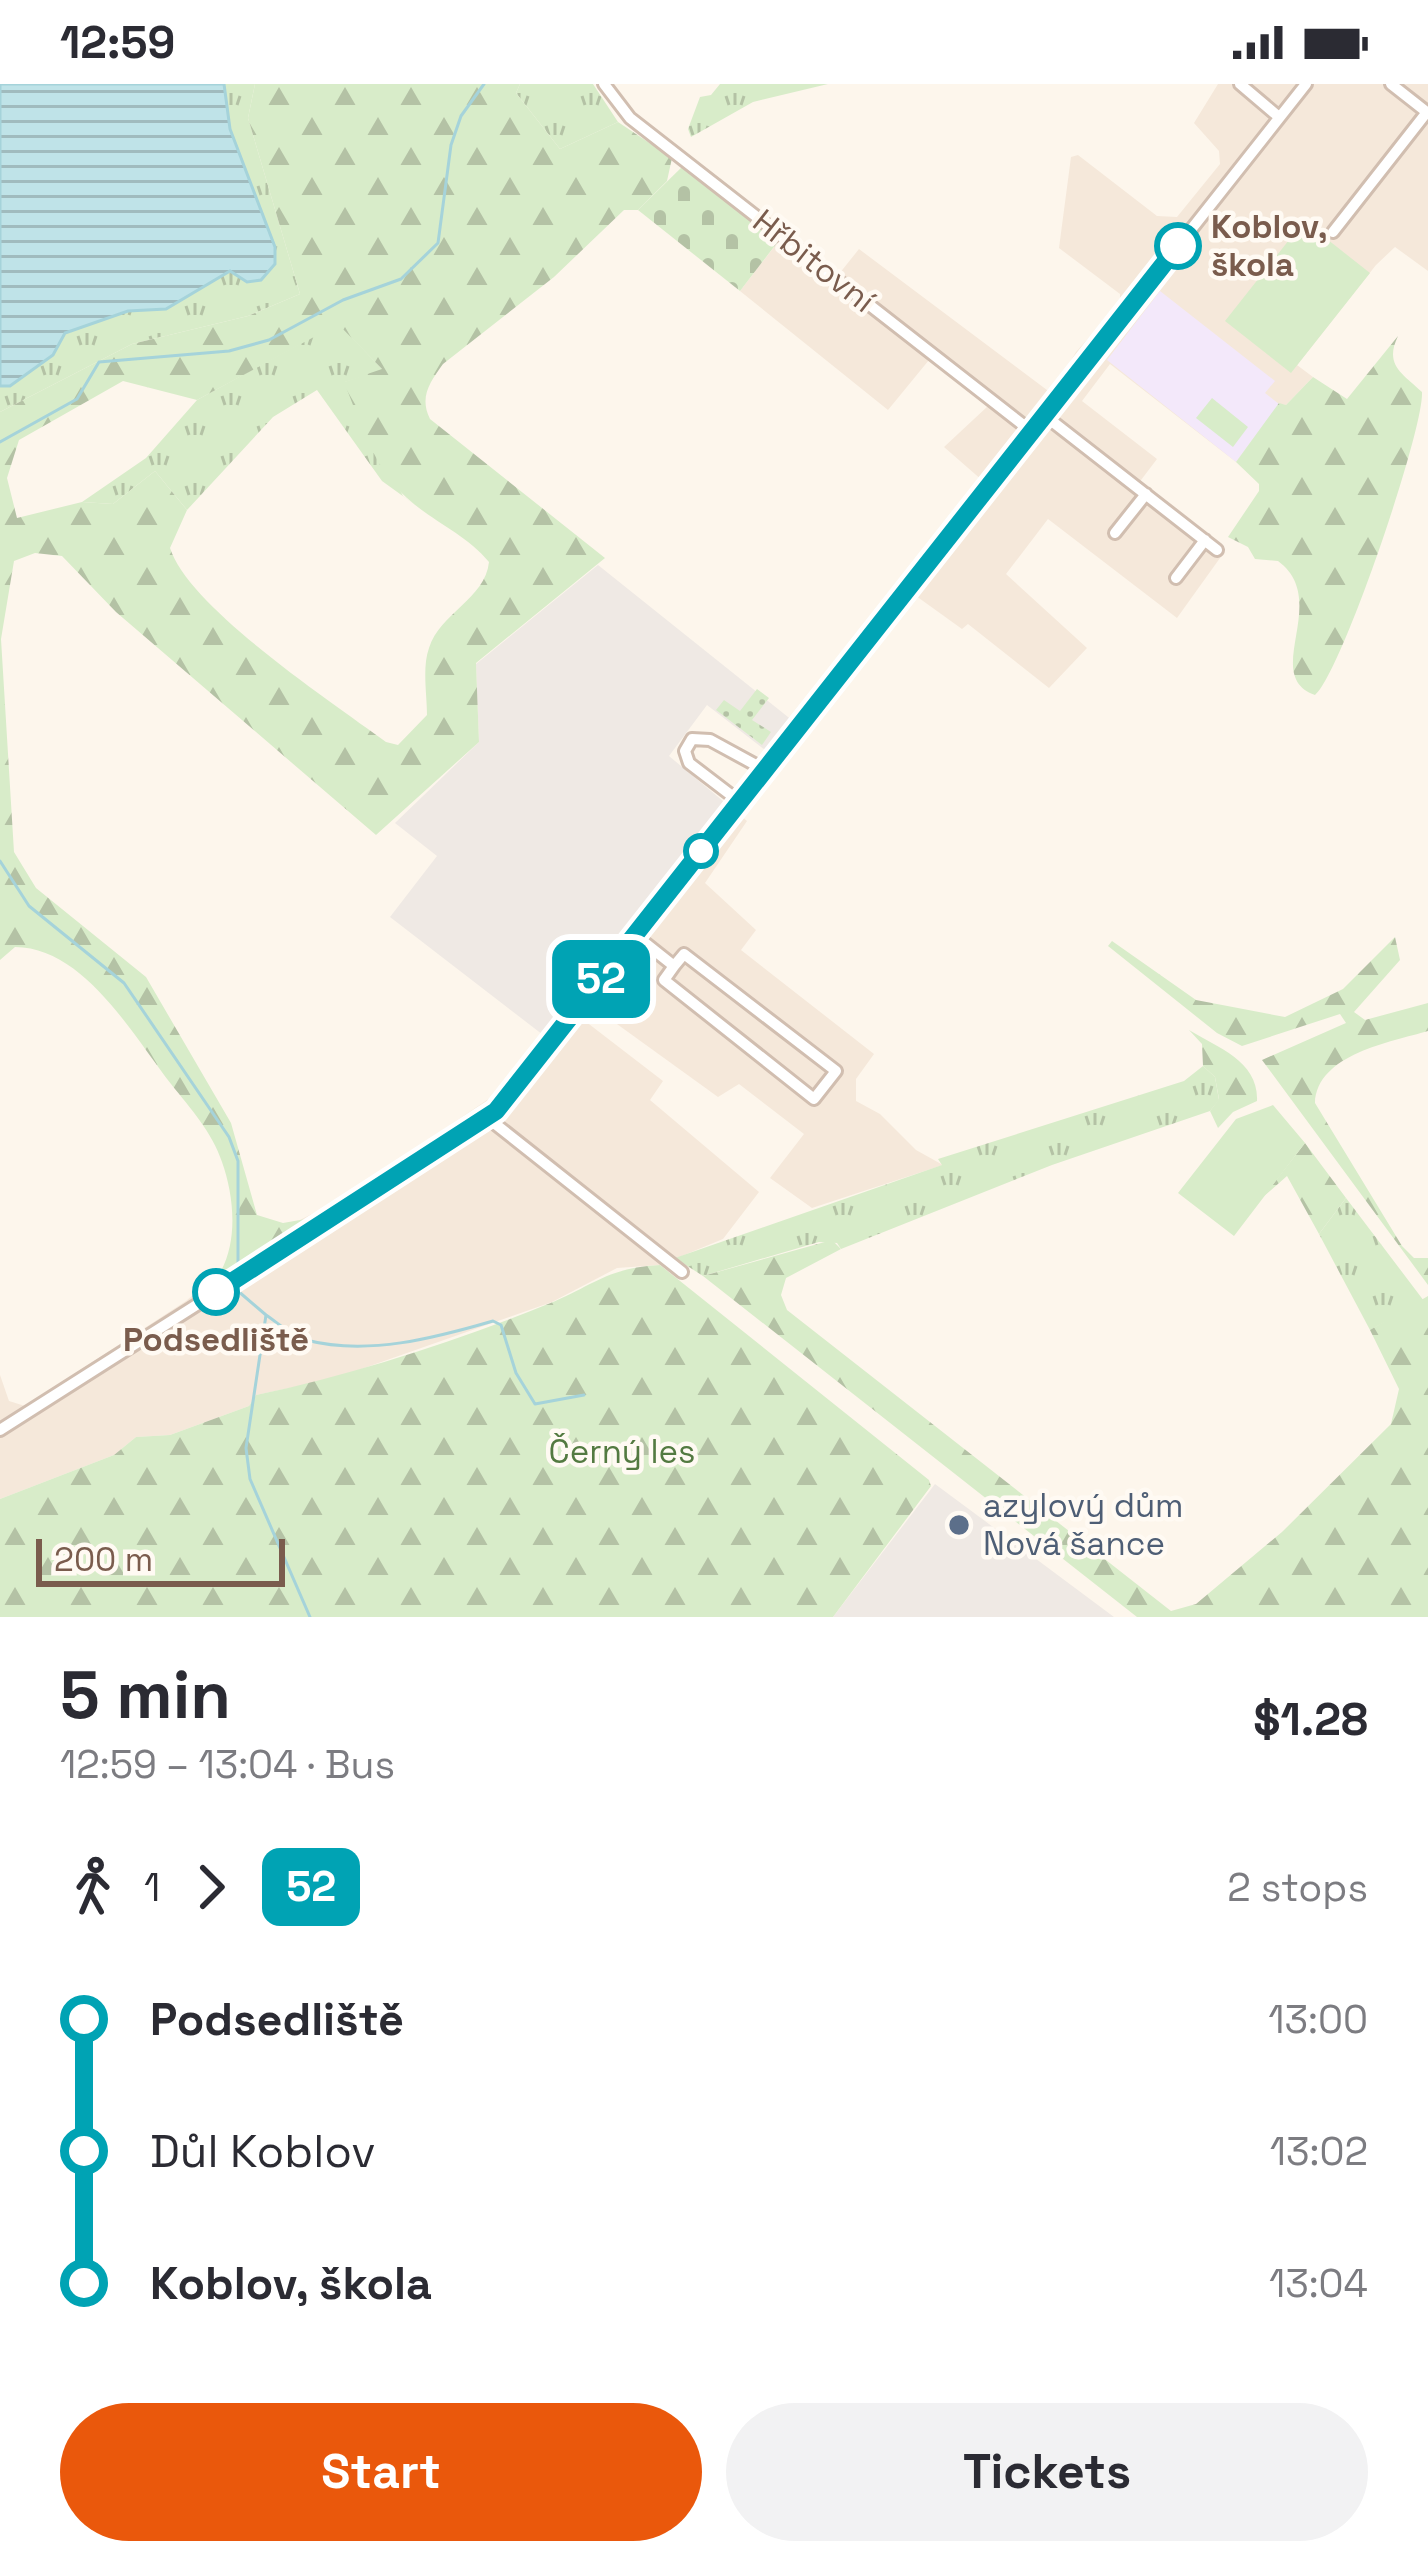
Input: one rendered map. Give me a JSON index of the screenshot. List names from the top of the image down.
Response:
{
  "streets": {
    "street": ["Hřbitovní"]
  },
  "parks": ["Černý les"],
  "places": ["Koblov, škola", "Podsedliště", "azylový dům Nová šance"],
  "lines": ["bus line 52"],
  "scale_bar": "200 m",
  "page": {
    "status": "12:59",
    "on_map": "52",
    "scale": "200 m",
    "heading": ["5 min", "12:59 – 13:04 · Bus", "$1.28"],
    "legs": ["1", "52", "2 stops"],
    "list": [
      {
        "name": "Podsedliště",
        "value": "13:00"
      },
      {
        "name": "Důl Koblov",
        "value": "13:02"
      },
      {
        "name": "Koblov, škola",
        "value": "13:04"
      }
    ],
    "buttons": ["Start", "Tickets"]
  }
}
